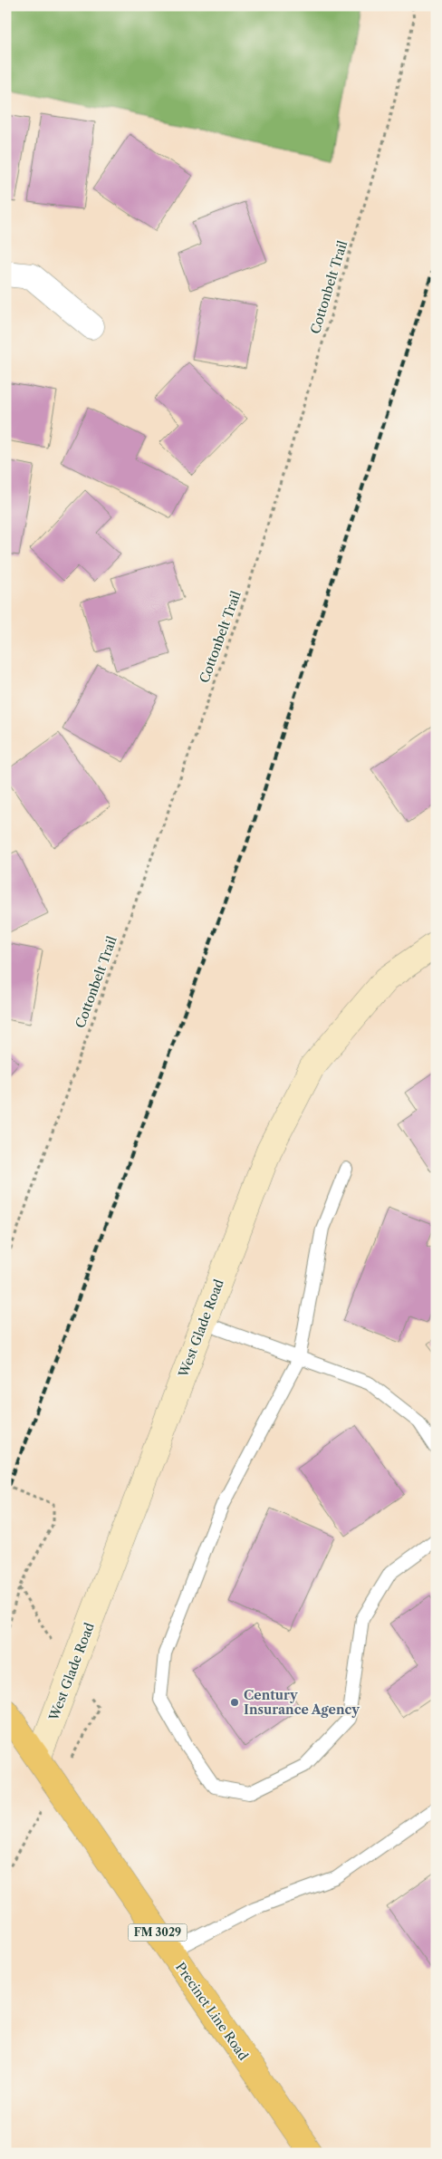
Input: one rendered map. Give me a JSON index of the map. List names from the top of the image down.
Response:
{
  "streets": {
    "main road": ["West Glade Road", "FM 3029", "Precinct Line Road"],
    "path": ["Cottonbelt Trail"]
  },
  "crossings": [
    ["West Glade Road", "Precinct Line Road"]
  ],
  "places": ["Century Insurance Agency"]
}
